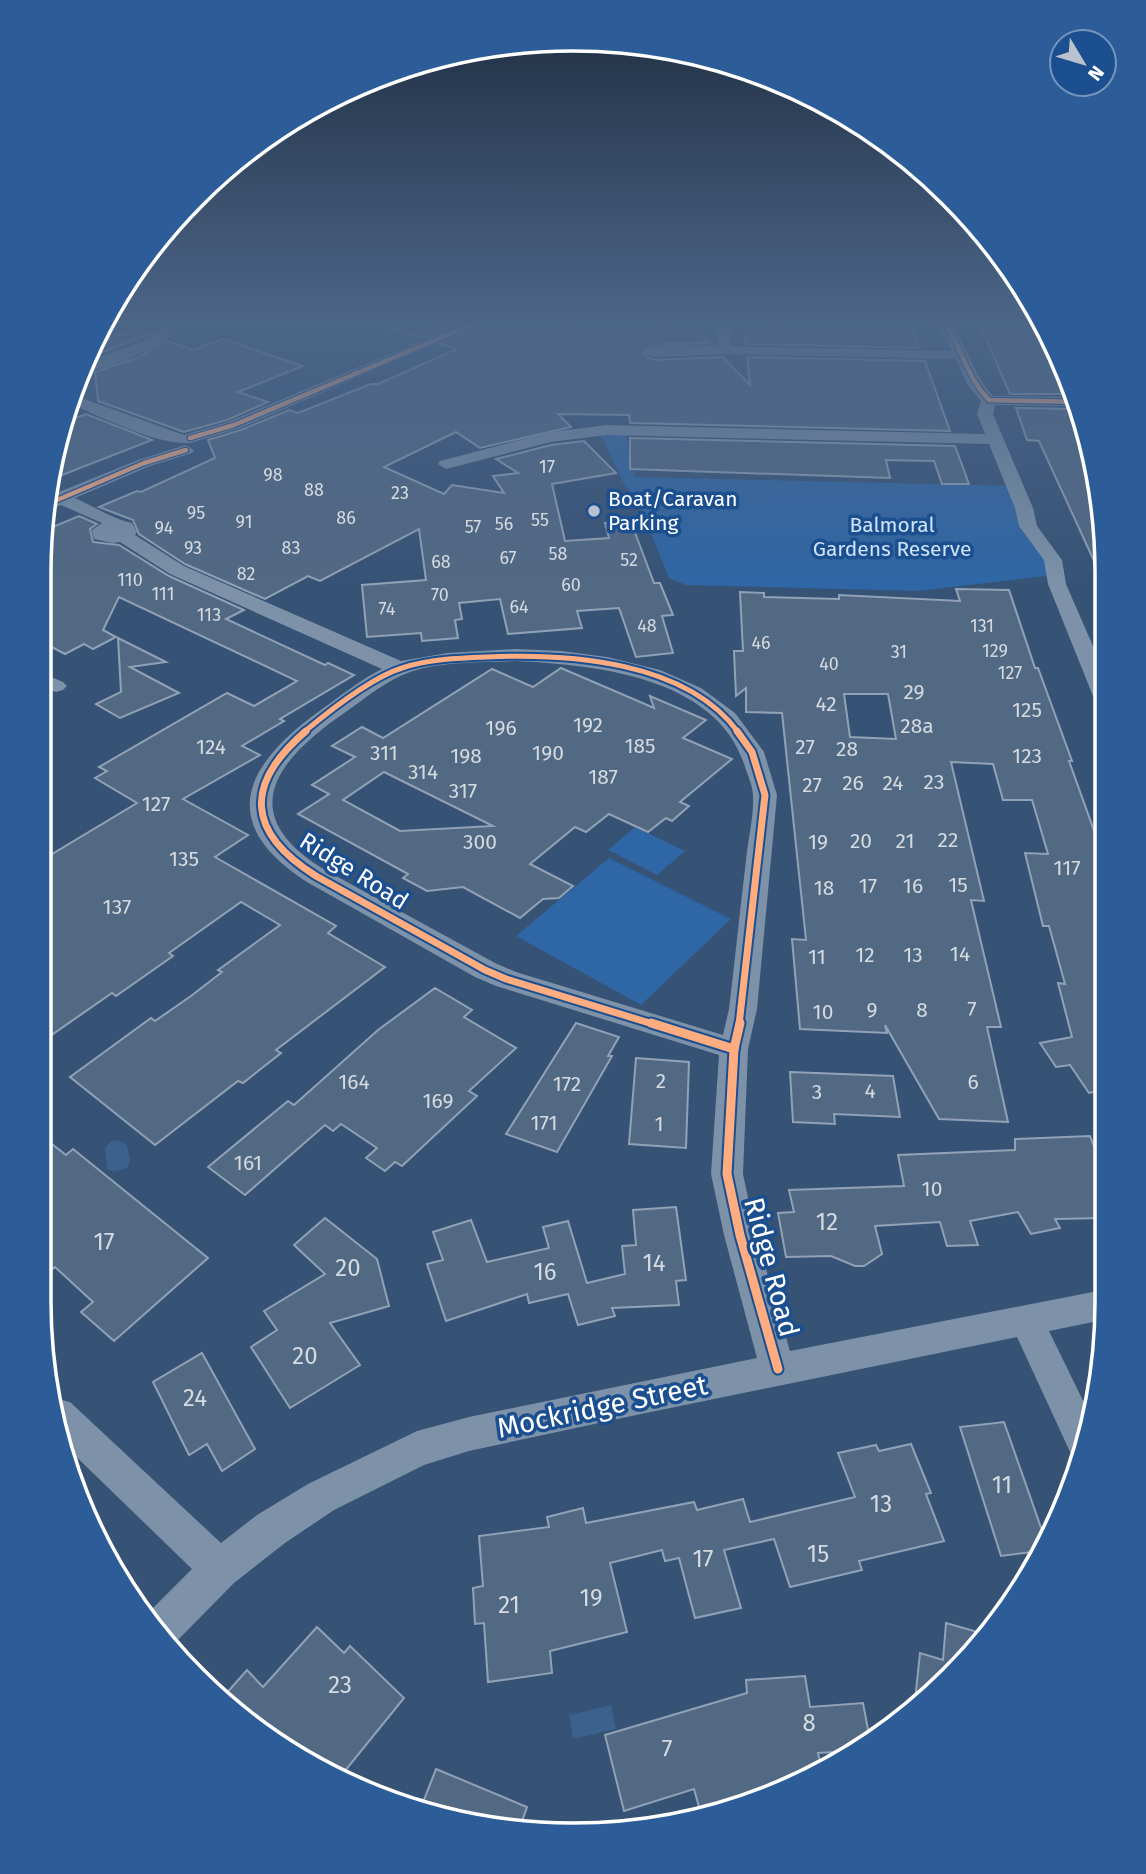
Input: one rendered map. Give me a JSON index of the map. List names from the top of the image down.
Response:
{
  "streets": {
    "street": ["Ridge Road", "Mockridge Street"]
  },
  "crossings": [
    ["Ridge Road", "Mockridge Street"]
  ],
  "parks": ["Balmoral Gardens Reserve"],
  "places": ["Boat/Caravan Parking"],
  "house_numbers": [
    "17",
    "98",
    "88",
    "23",
    "95",
    "86",
    "55",
    "91",
    "56",
    "57",
    "94",
    "93",
    "83",
    "58",
    "67",
    "52",
    "68",
    "82",
    "110",
    "60",
    "111",
    "70",
    "64",
    "74",
    "113",
    "48",
    "131",
    "46",
    "129",
    "31",
    "40",
    "127",
    "29",
    "42",
    "125",
    "192",
    "28a",
    "196",
    "185",
    "124",
    "27",
    "28",
    "311",
    "190",
    "198",
    "123",
    "314",
    "187",
    "23",
    "26",
    "24",
    "27",
    "317",
    "127",
    "22",
    "20",
    "21",
    "300",
    "19",
    "135",
    "117",
    "15",
    "17",
    "16",
    "18",
    "137",
    "14",
    "12",
    "13",
    "11",
    "7",
    "9",
    "8",
    "10",
    "2",
    "164",
    "6",
    "172",
    "4",
    "3",
    "169",
    "171",
    "1",
    "161",
    "10",
    "12",
    "17",
    "14",
    "20",
    "16",
    "20",
    "24",
    "11",
    "13",
    "15",
    "17",
    "19",
    "21",
    "23",
    "8",
    "7"
  ],
  "north": "bottom right"
}
